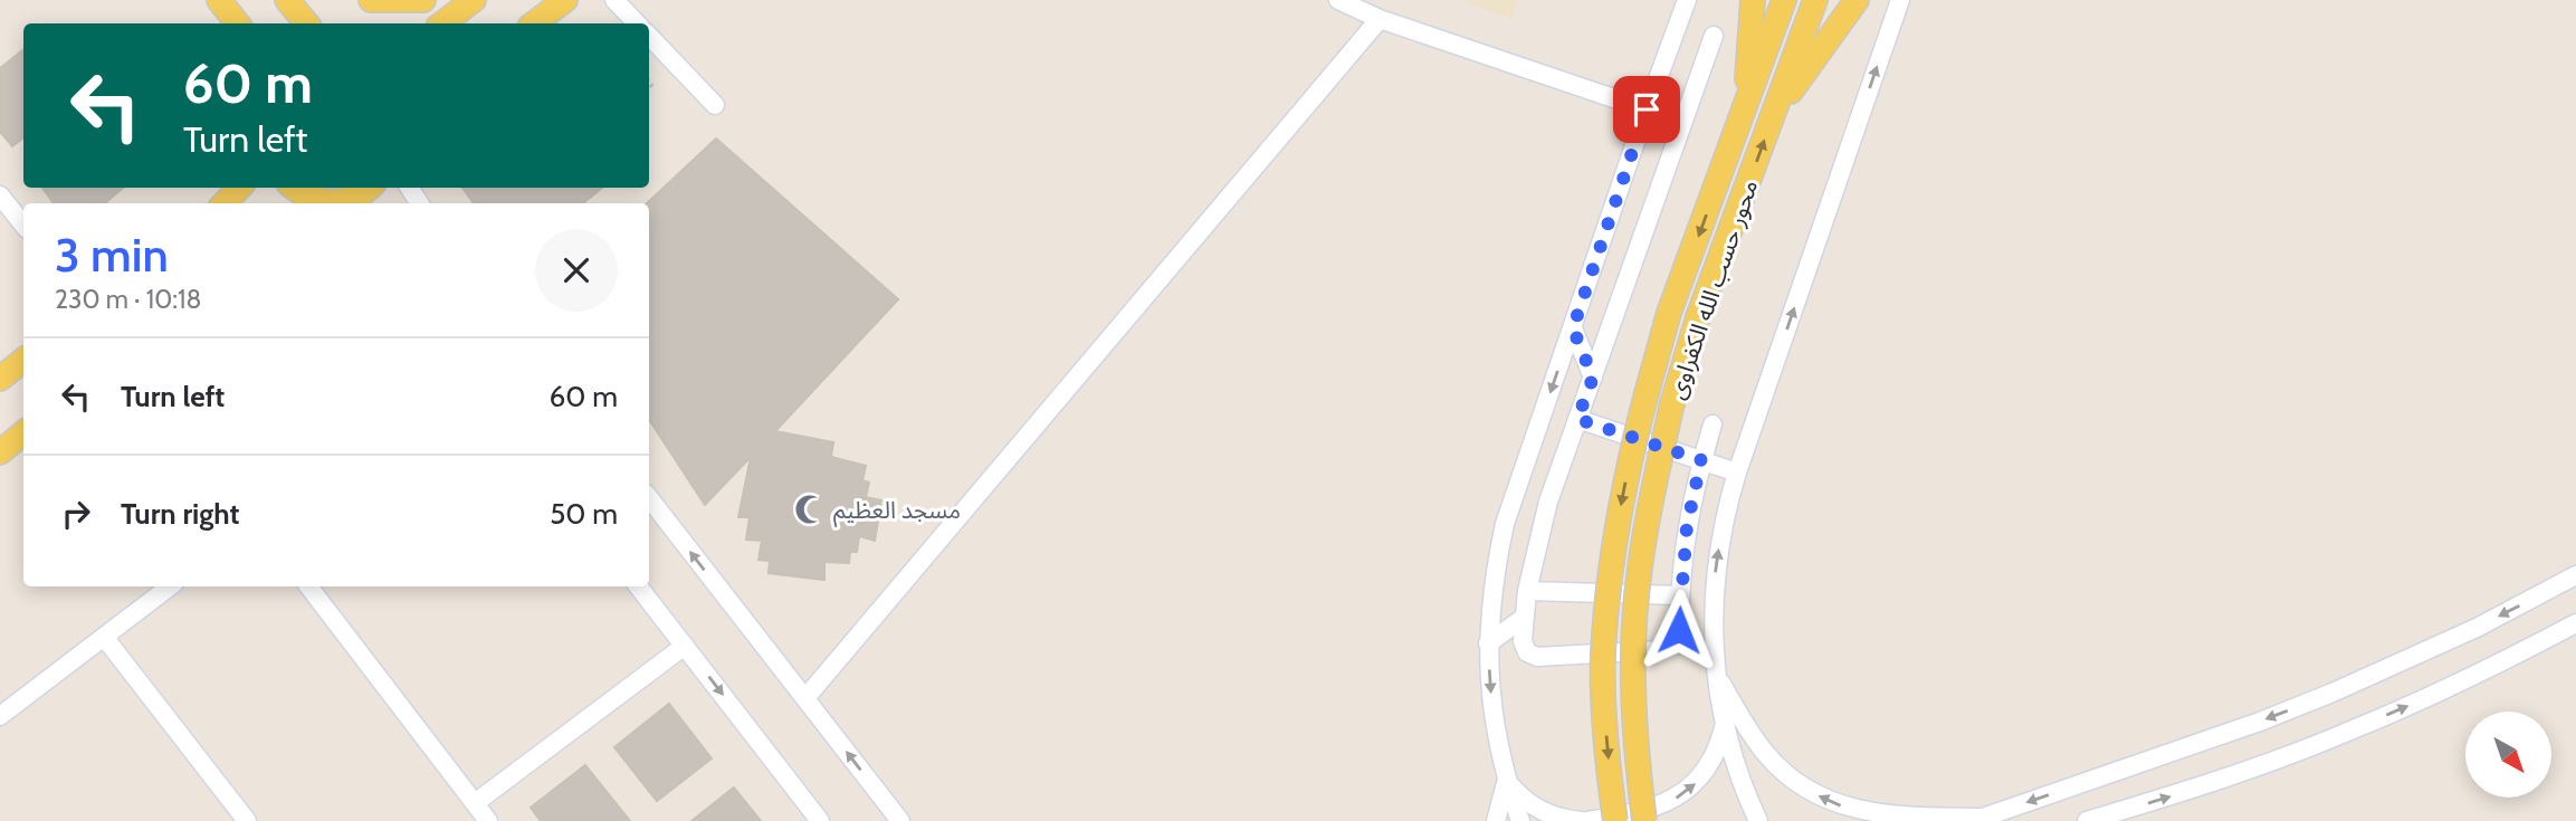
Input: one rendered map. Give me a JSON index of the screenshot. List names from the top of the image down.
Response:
{
  "streets": {
    "main road": ["محور حسب الله الكفراوى"]
  },
  "places": {
    "mosque": ["مسجد العظيم"]
  },
  "north": "bottom right",
  "page": {
    "turn": ["60 m", "Turn left"],
    "heading": ["3 min", "230 m · 10:18"],
    "list": [
      {
        "name": "Turn left",
        "value": "60 m"
      },
      {
        "name": "Turn right",
        "value": "50 m"
      }
    ]
  }
}
